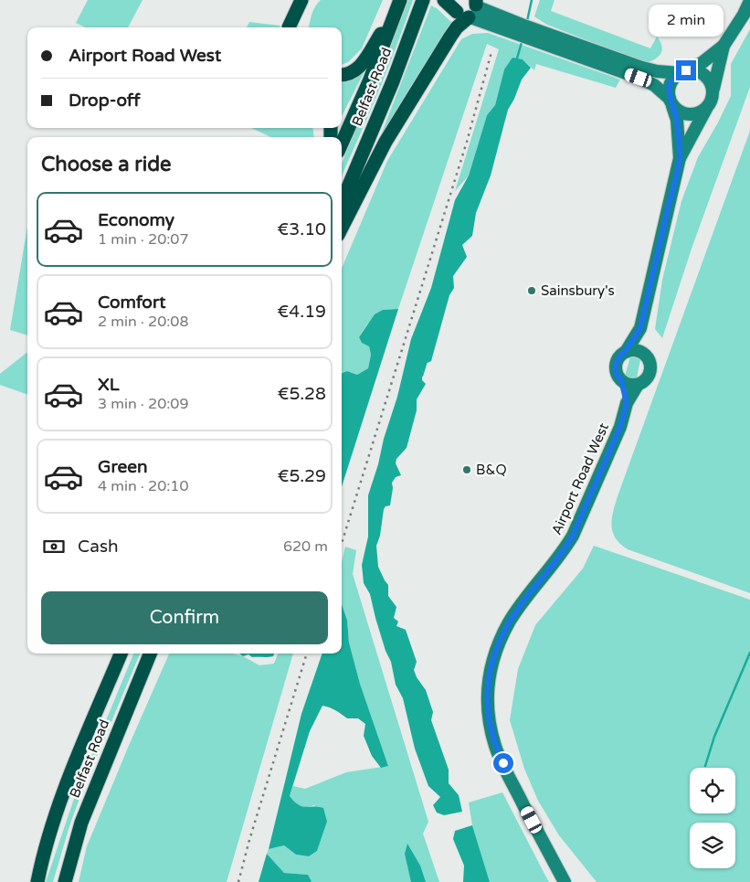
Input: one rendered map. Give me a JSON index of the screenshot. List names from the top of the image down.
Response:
{
  "streets": {
    "highway": ["Belfast Road"],
    "street": ["Airport Road West"]
  },
  "places": ["Sainsbury's", "B&Q"],
  "page": {
    "bubble": "2 min",
    "banner": ["Airport Road West", "Drop-off"],
    "heading": "Choose a ride",
    "list": [
      {
        "name": "Economy",
        "note": "1 min · 20:07",
        "value": "€3.10"
      },
      {
        "name": "Comfort",
        "note": "2 min · 20:08",
        "value": "€4.19"
      },
      {
        "name": "XL",
        "note": "3 min · 20:09",
        "value": "€5.28"
      },
      {
        "name": "Green",
        "note": "4 min · 20:10",
        "value": "€5.29"
      }
    ],
    "pay": ["Cash", "620 m"],
    "buttons": "Confirm"
  }
}
